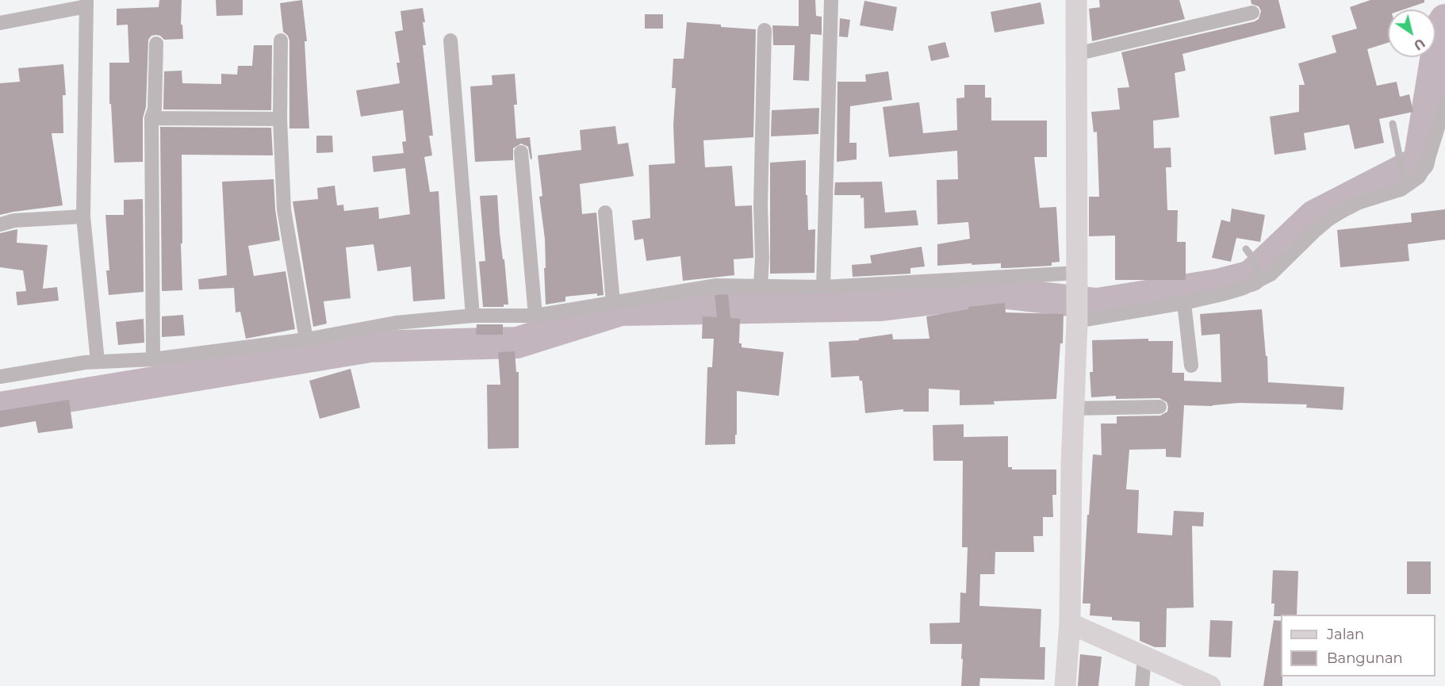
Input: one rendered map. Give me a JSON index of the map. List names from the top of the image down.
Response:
{
  "legend": ["Jalan", "Bangunan"],
  "north": "bottom right"
}
